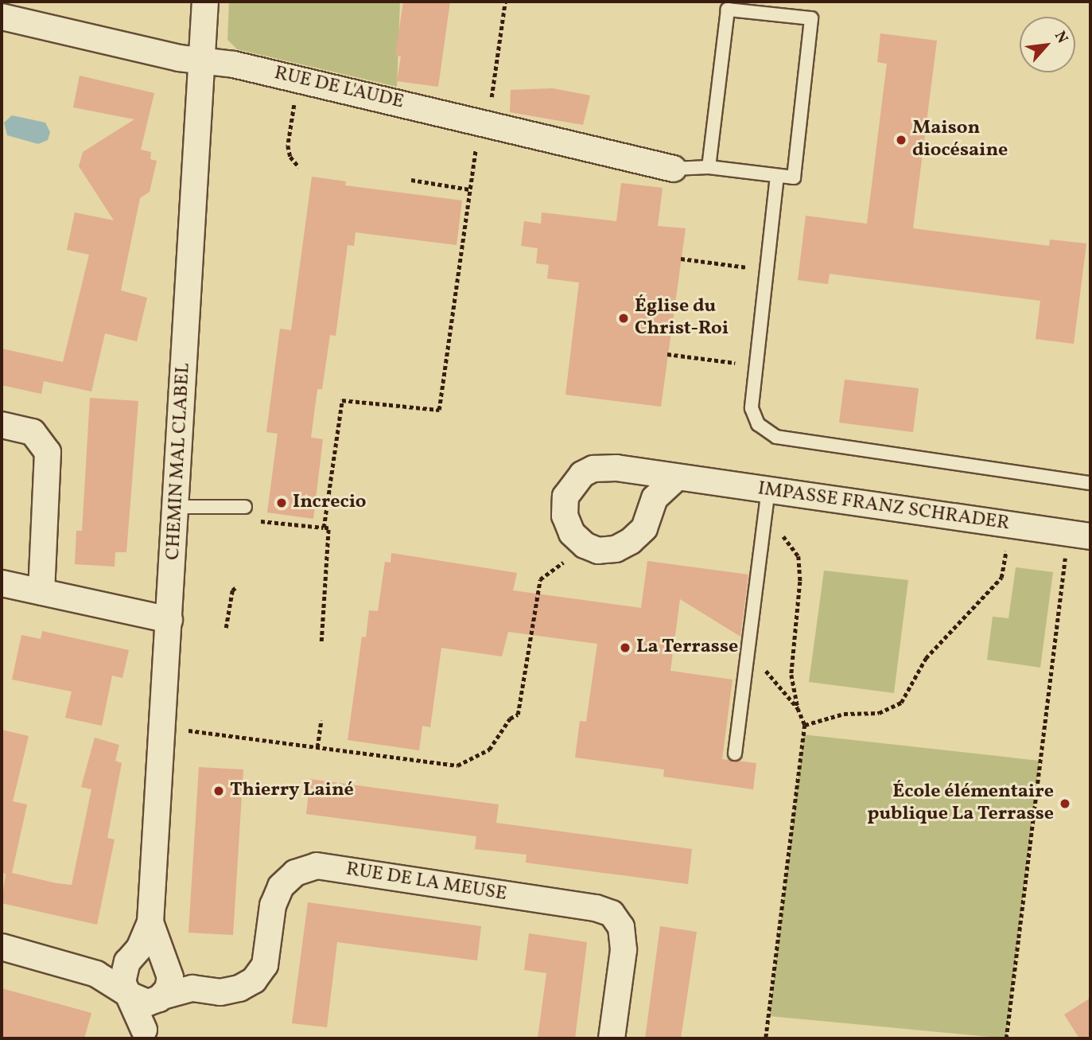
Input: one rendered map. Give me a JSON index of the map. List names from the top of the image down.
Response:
{
  "streets": {
    "street": [
      "RUE DE L'AUDE",
      "CHEMIN MAL CLABEL",
      "IMPASSE FRANZ SCHRADER",
      "RUE DE LA MEUSE"
    ]
  },
  "crossings": [
    ["RUE DE L'AUDE", "CHEMIN MAL CLABEL"],
    ["CHEMIN MAL CLABEL", "RUE DE LA MEUSE"]
  ],
  "places": [
    "Maison diocésaine",
    "Église du Christ-Roi",
    "Increcio",
    "La Terrasse",
    "Thierry Lainé",
    "École élémentaire publique La Terrasse"
  ],
  "north": "top right"
}
